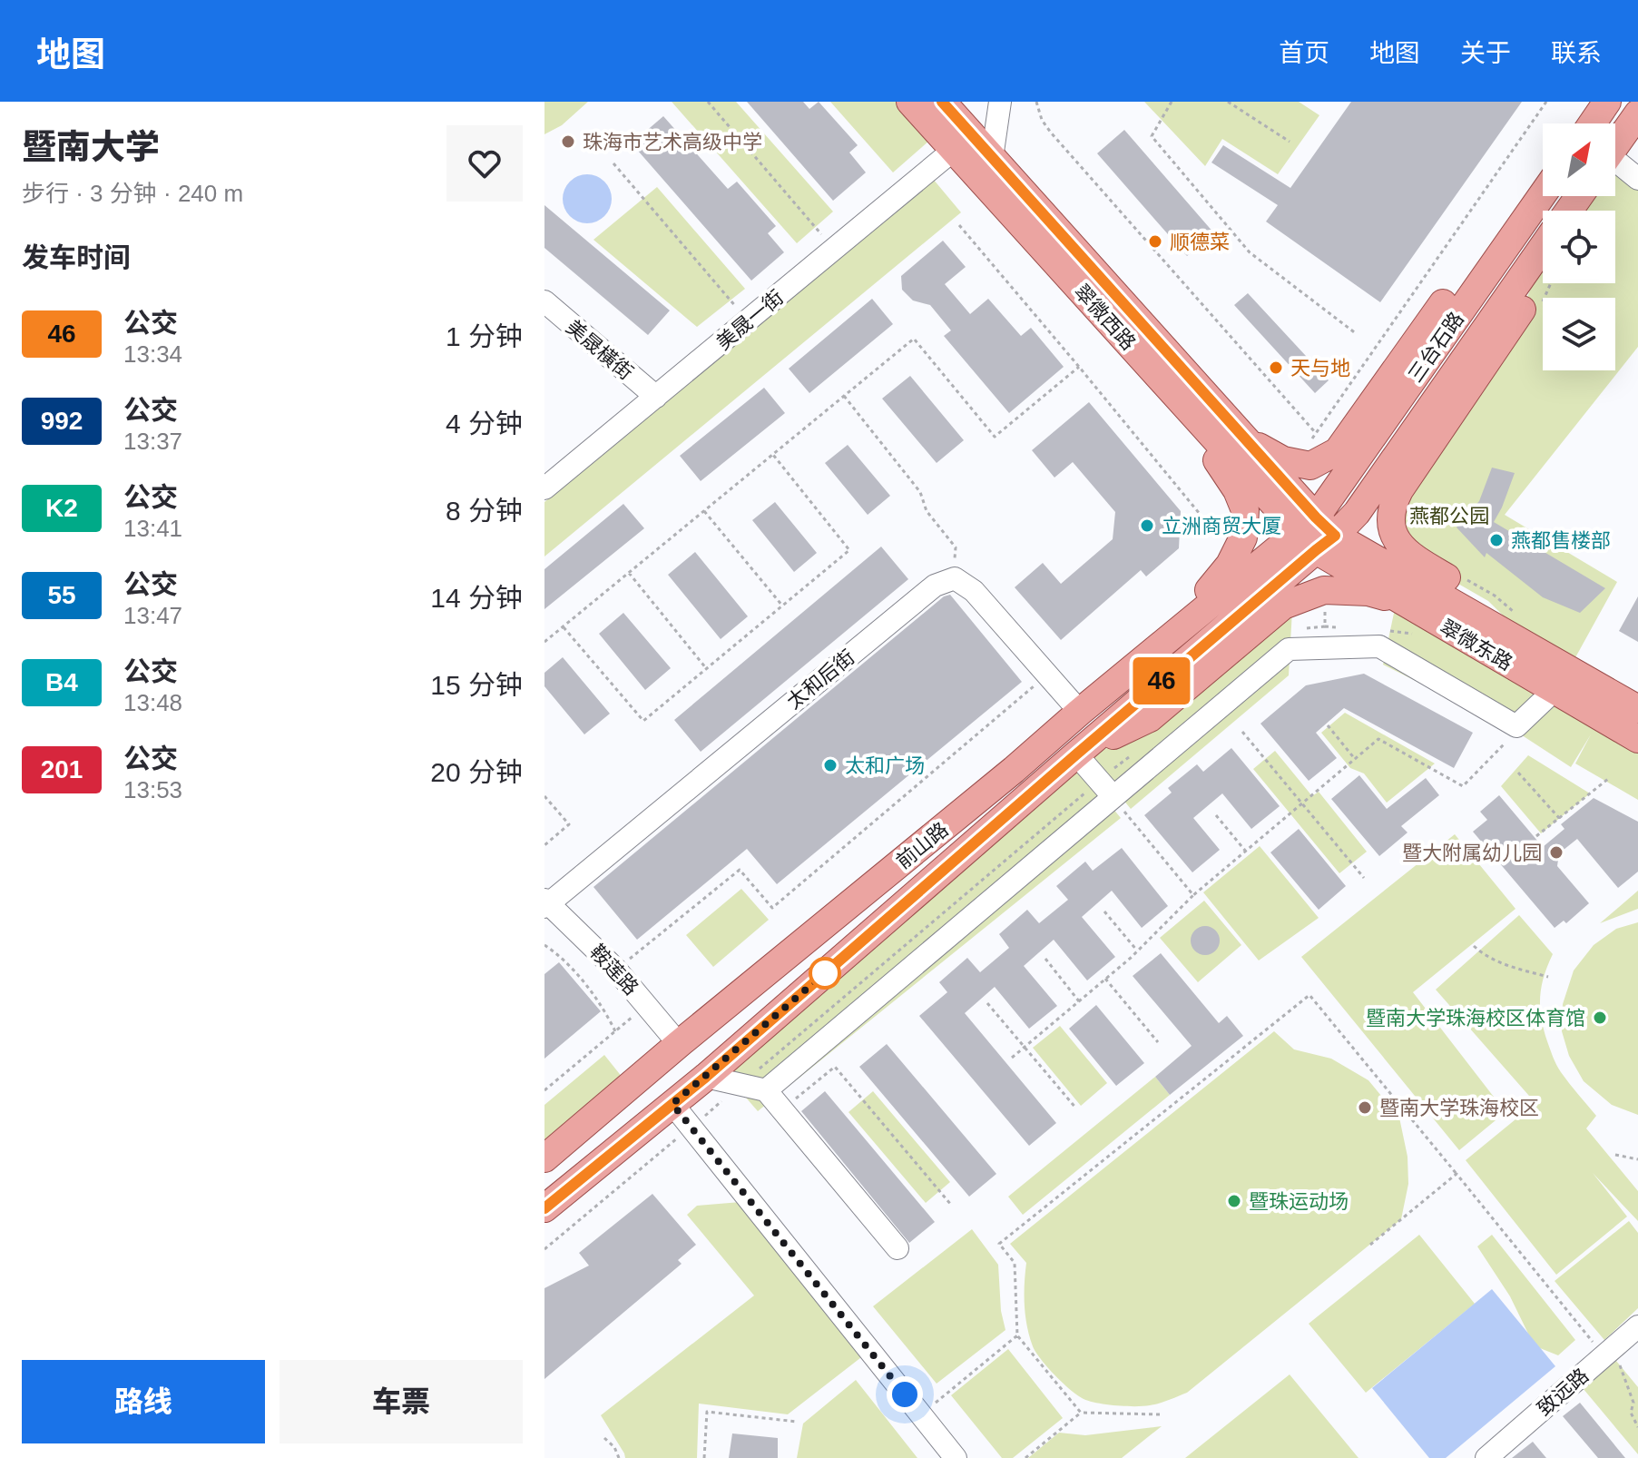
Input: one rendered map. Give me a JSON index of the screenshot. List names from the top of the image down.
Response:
{
  "streets": {
    "main road": [
      "翠微西路",
      "三台石路",
      "翠微东路",
      "前山路"
    ],
    "street": [
      "美晟一街",
      "美晟橫街",
      "太和后街",
      "鞍莲路",
      "致远路"
    ]
  },
  "crossings": [
    ["翠微西路", "美晟一街"],
    ["翠微西路", "三台石路"],
    ["翠微西路", "翠微东路"],
    ["翠微西路", "前山路"],
    ["美晟一街", "美晟橫街"],
    ["三台石路", "翠微东路"],
    ["三台石路", "前山路"],
    ["翠微东路", "前山路"],
    ["太和后街", "鞍莲路"],
    ["前山路", "鞍莲路"]
  ],
  "parks": ["燕都公园"],
  "places": [
    "珠海市艺术高级中学",
    "顺德菜",
    "天与地",
    "立洲商贸大厦",
    "燕都售楼部",
    "太和广场",
    "暨大附属幼儿园",
    "暨南大学珠海校区体育馆",
    "暨南大学珠海校区",
    "暨珠运动场"
  ],
  "lines": ["bus line 46"],
  "north": "top right",
  "page": {
    "header": "地图",
    "nav": [
      "首页",
      "地图",
      "关于",
      "联系"
    ],
    "heading": [
      ["暨南大学", "步行 · 3 分钟 · 240 m"],
      "发车时间"
    ],
    "on_map": "46",
    "list": [
      {
        "mark": "46",
        "name": "公交",
        "note": "13:34",
        "value": "1 分钟"
      },
      {
        "mark": "992",
        "name": "公交",
        "note": "13:37",
        "value": "4 分钟"
      },
      {
        "mark": "K2",
        "name": "公交",
        "note": "13:41",
        "value": "8 分钟"
      },
      {
        "mark": "55",
        "name": "公交",
        "note": "13:47",
        "value": "14 分钟"
      },
      {
        "mark": "B4",
        "name": "公交",
        "note": "13:48",
        "value": "15 分钟"
      },
      {
        "mark": "201",
        "name": "公交",
        "note": "13:53",
        "value": "20 分钟"
      }
    ],
    "buttons": ["路线", "车票"]
  }
}
